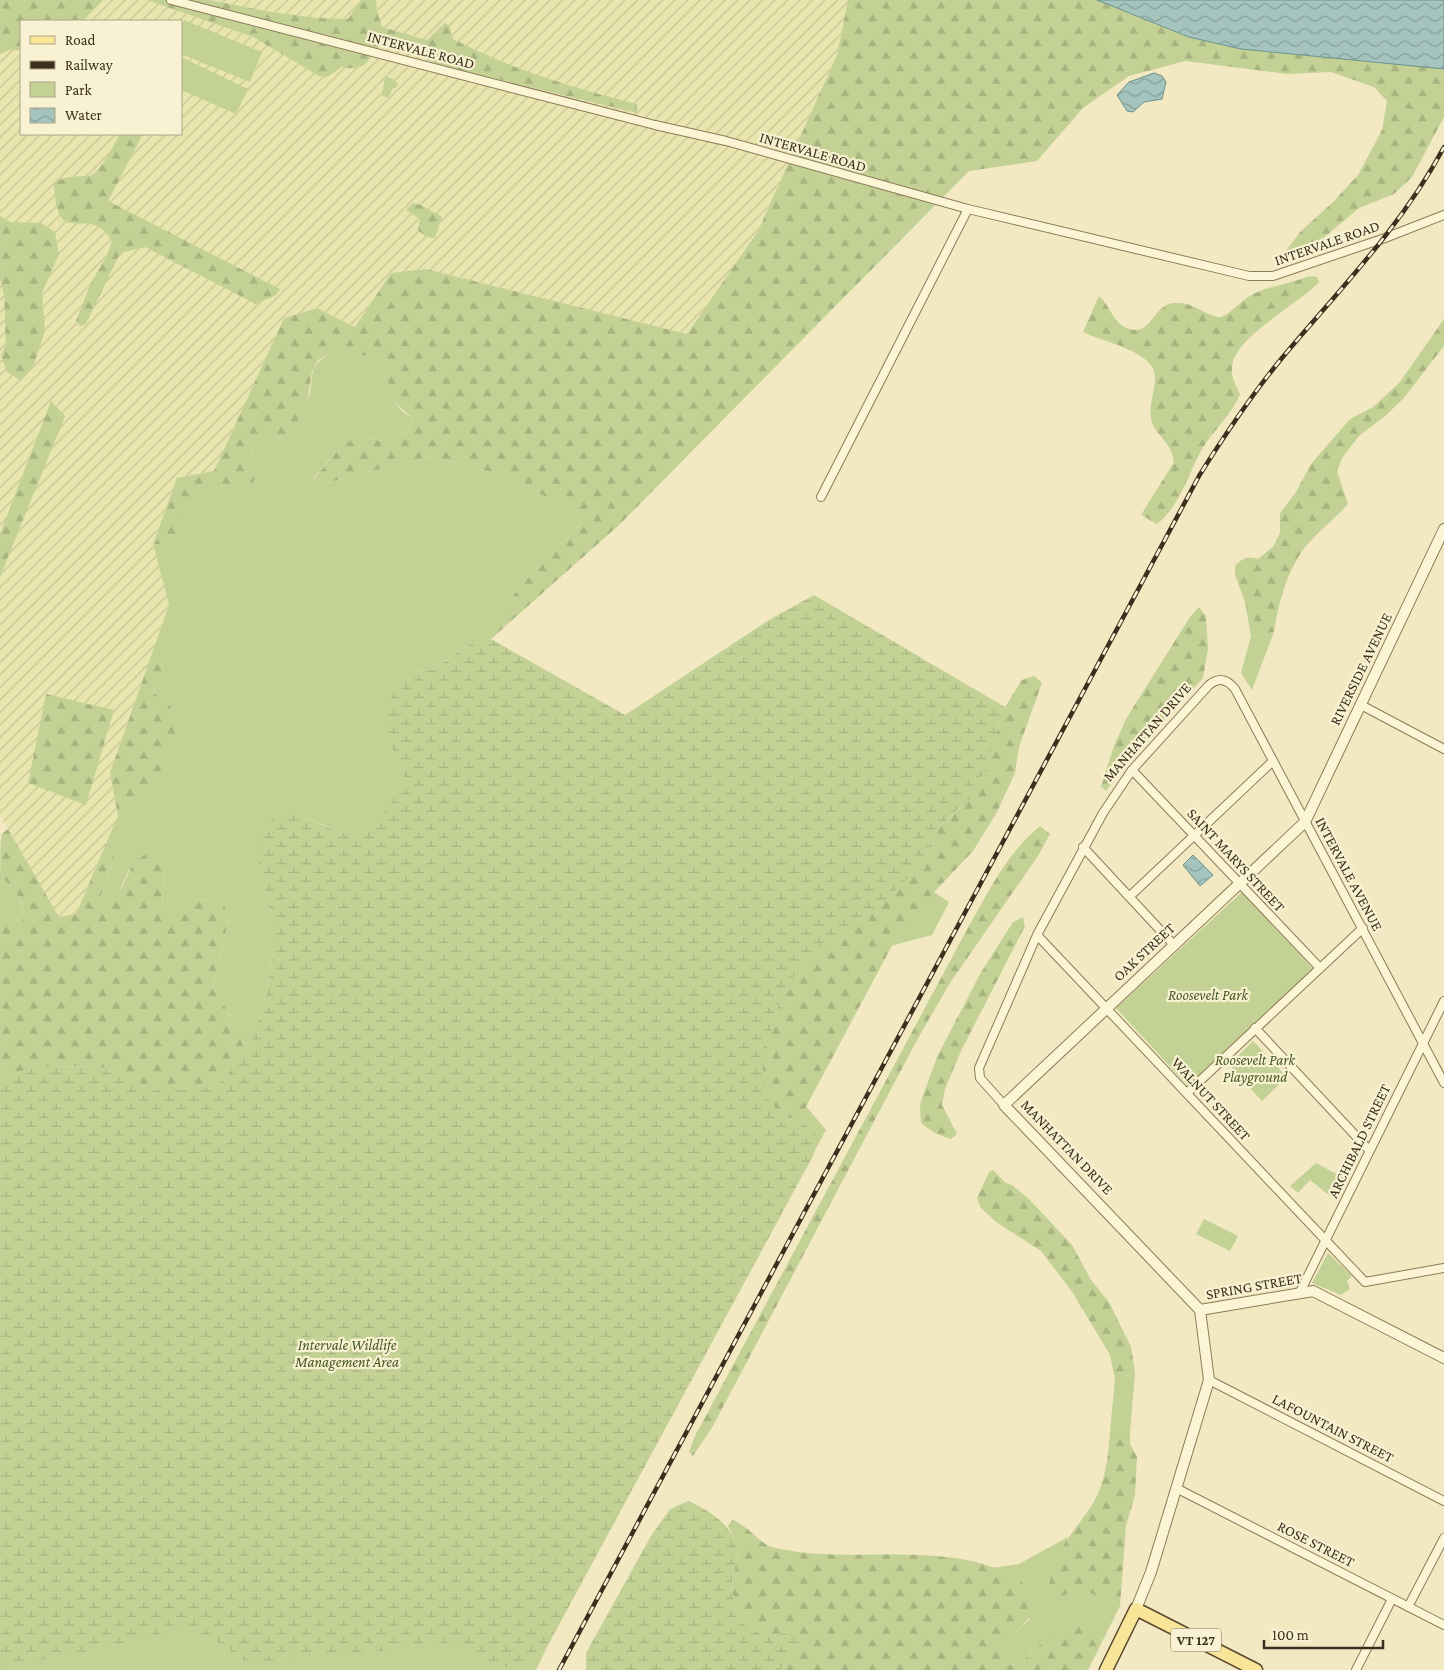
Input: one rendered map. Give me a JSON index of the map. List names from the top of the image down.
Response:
{
  "streets": {
    "main road": ["VT 127"],
    "street": [
      "INTERVALE ROAD",
      "RIVERSIDE AVENUE",
      "MANHATTAN DRIVE",
      "SAINT MARYS STREET",
      "INTERVALE AVENUE",
      "OAK STREET",
      "WALNUT STREET",
      "ARCHIBALD STREET",
      "SPRING STREET",
      "LAFOUNTAIN STREET",
      "ROSE STREET"
    ]
  },
  "crossings": [
    ["RIVERSIDE AVENUE", "INTERVALE AVENUE"],
    ["RIVERSIDE AVENUE", "OAK STREET"],
    ["MANHATTAN DRIVE", "SAINT MARYS STREET"],
    ["MANHATTAN DRIVE", "INTERVALE AVENUE"],
    ["MANHATTAN DRIVE", "OAK STREET"],
    ["MANHATTAN DRIVE", "WALNUT STREET"],
    ["MANHATTAN DRIVE", "SPRING STREET"],
    ["SAINT MARYS STREET", "OAK STREET"],
    ["INTERVALE AVENUE", "OAK STREET"],
    ["INTERVALE AVENUE", "ARCHIBALD STREET"],
    ["OAK STREET", "WALNUT STREET"],
    ["WALNUT STREET", "ARCHIBALD STREET"],
    ["ARCHIBALD STREET", "SPRING STREET"]
  ],
  "parks": ["Roosevelt Park", "Roosevelt Park Playground", "Intervale Wildlife Management Area"],
  "legend": [
    "Road",
    "Railway",
    "Park",
    "Water"
  ],
  "scale_bar": "100 m"
}
